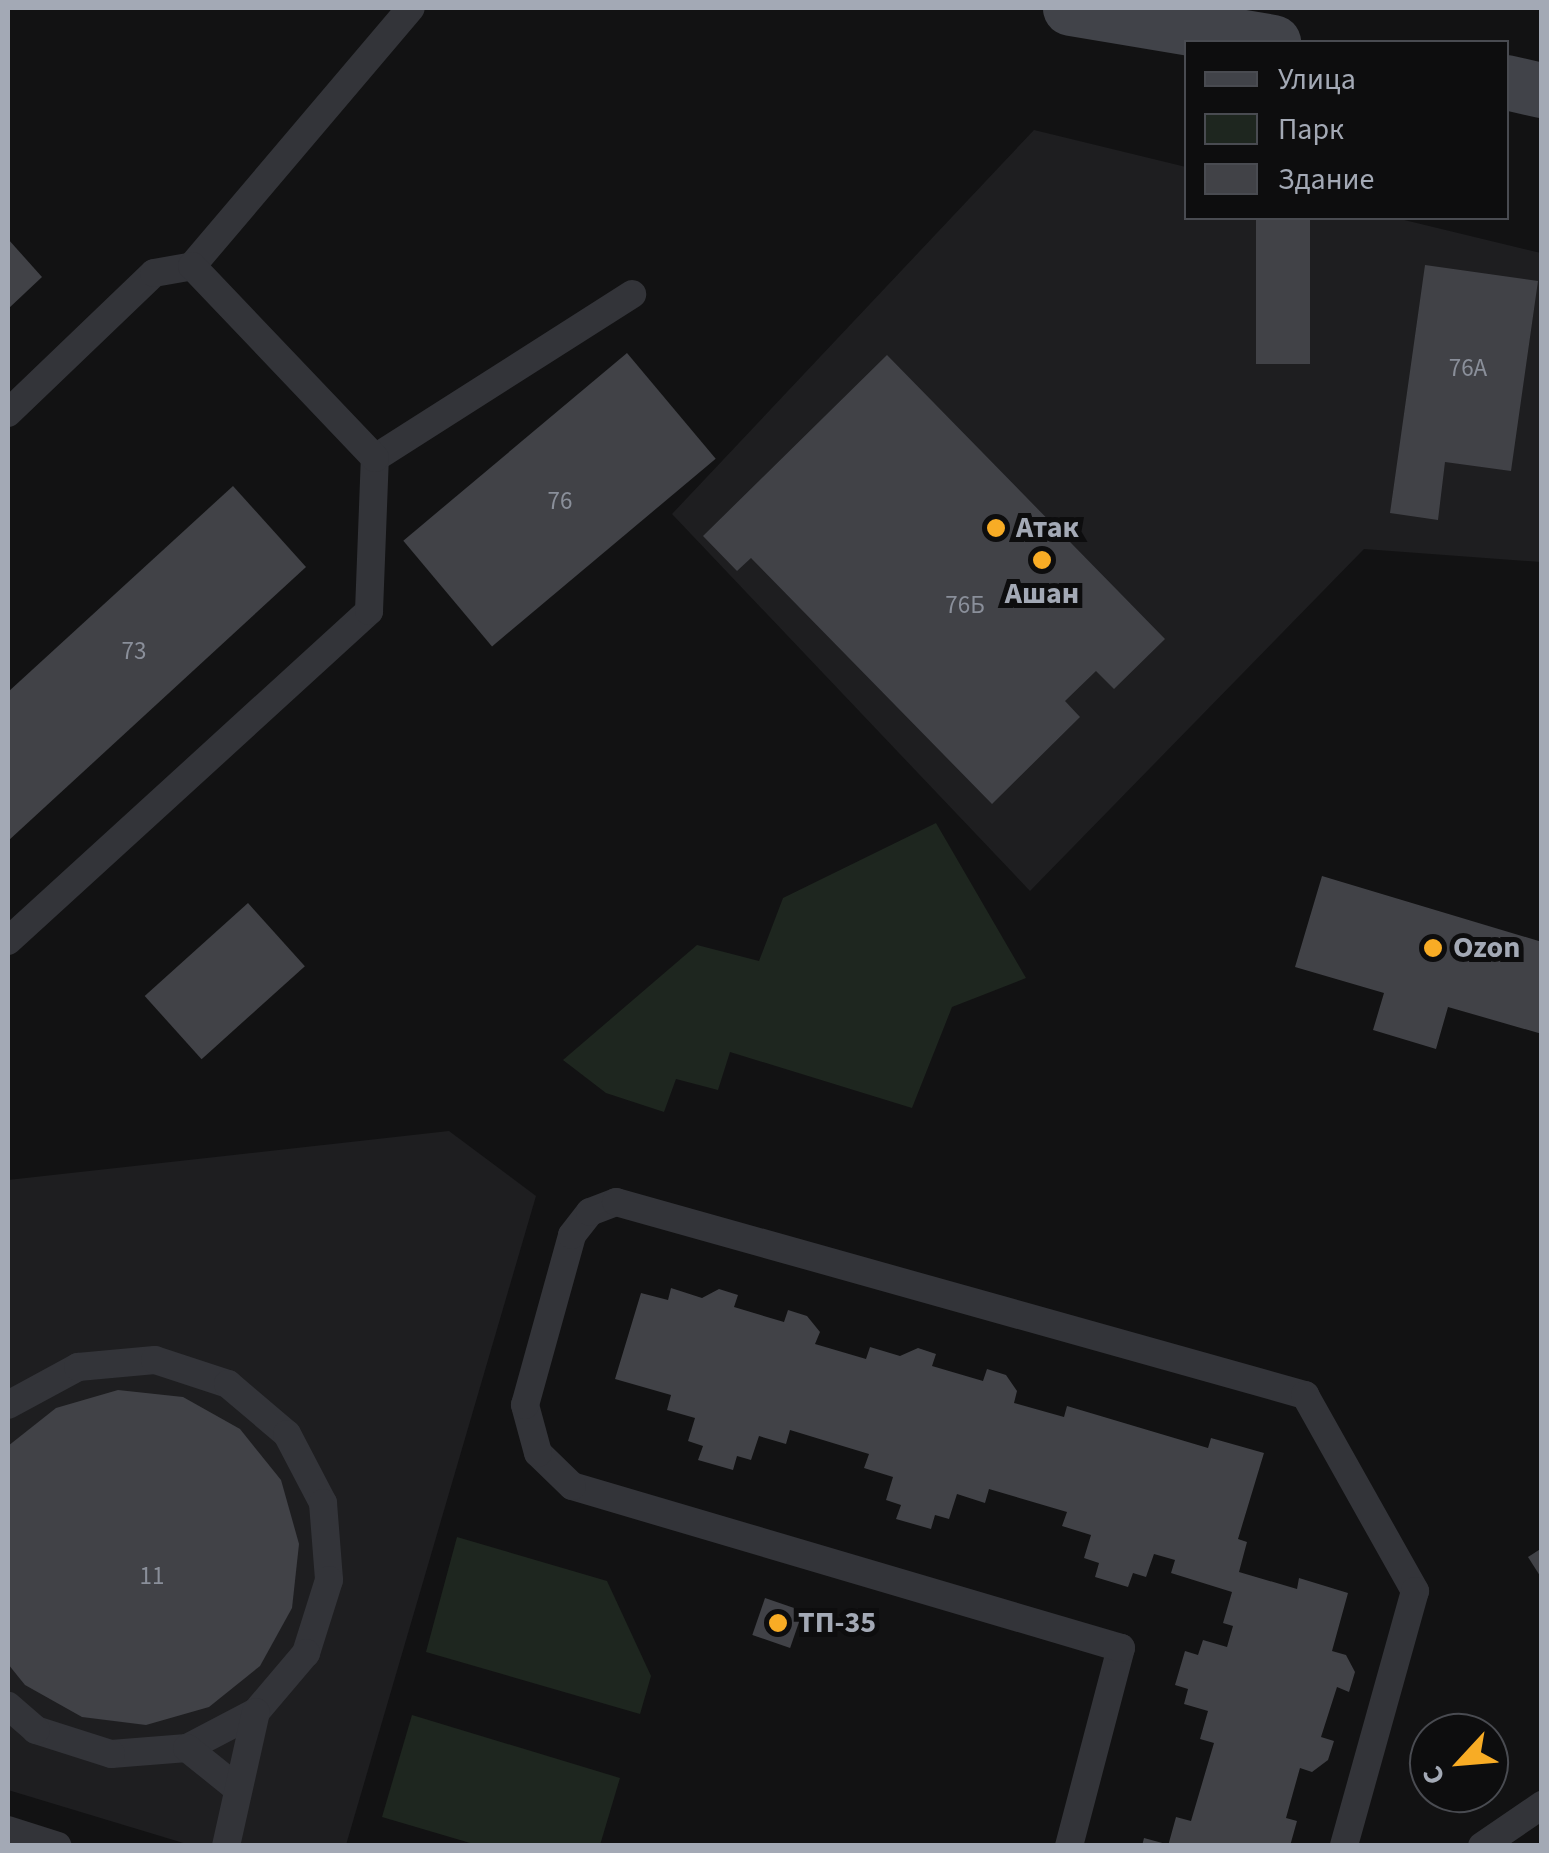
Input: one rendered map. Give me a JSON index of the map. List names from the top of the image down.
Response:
{
  "places": [
    "Атак",
    "Ашан",
    "Ozon",
    "ТП-35"
  ],
  "house_numbers": [
    "76А",
    "76",
    "76Б",
    "73",
    "11"
  ],
  "legend": ["Улица", "Парк", "Здание"],
  "north": "bottom left"
}
